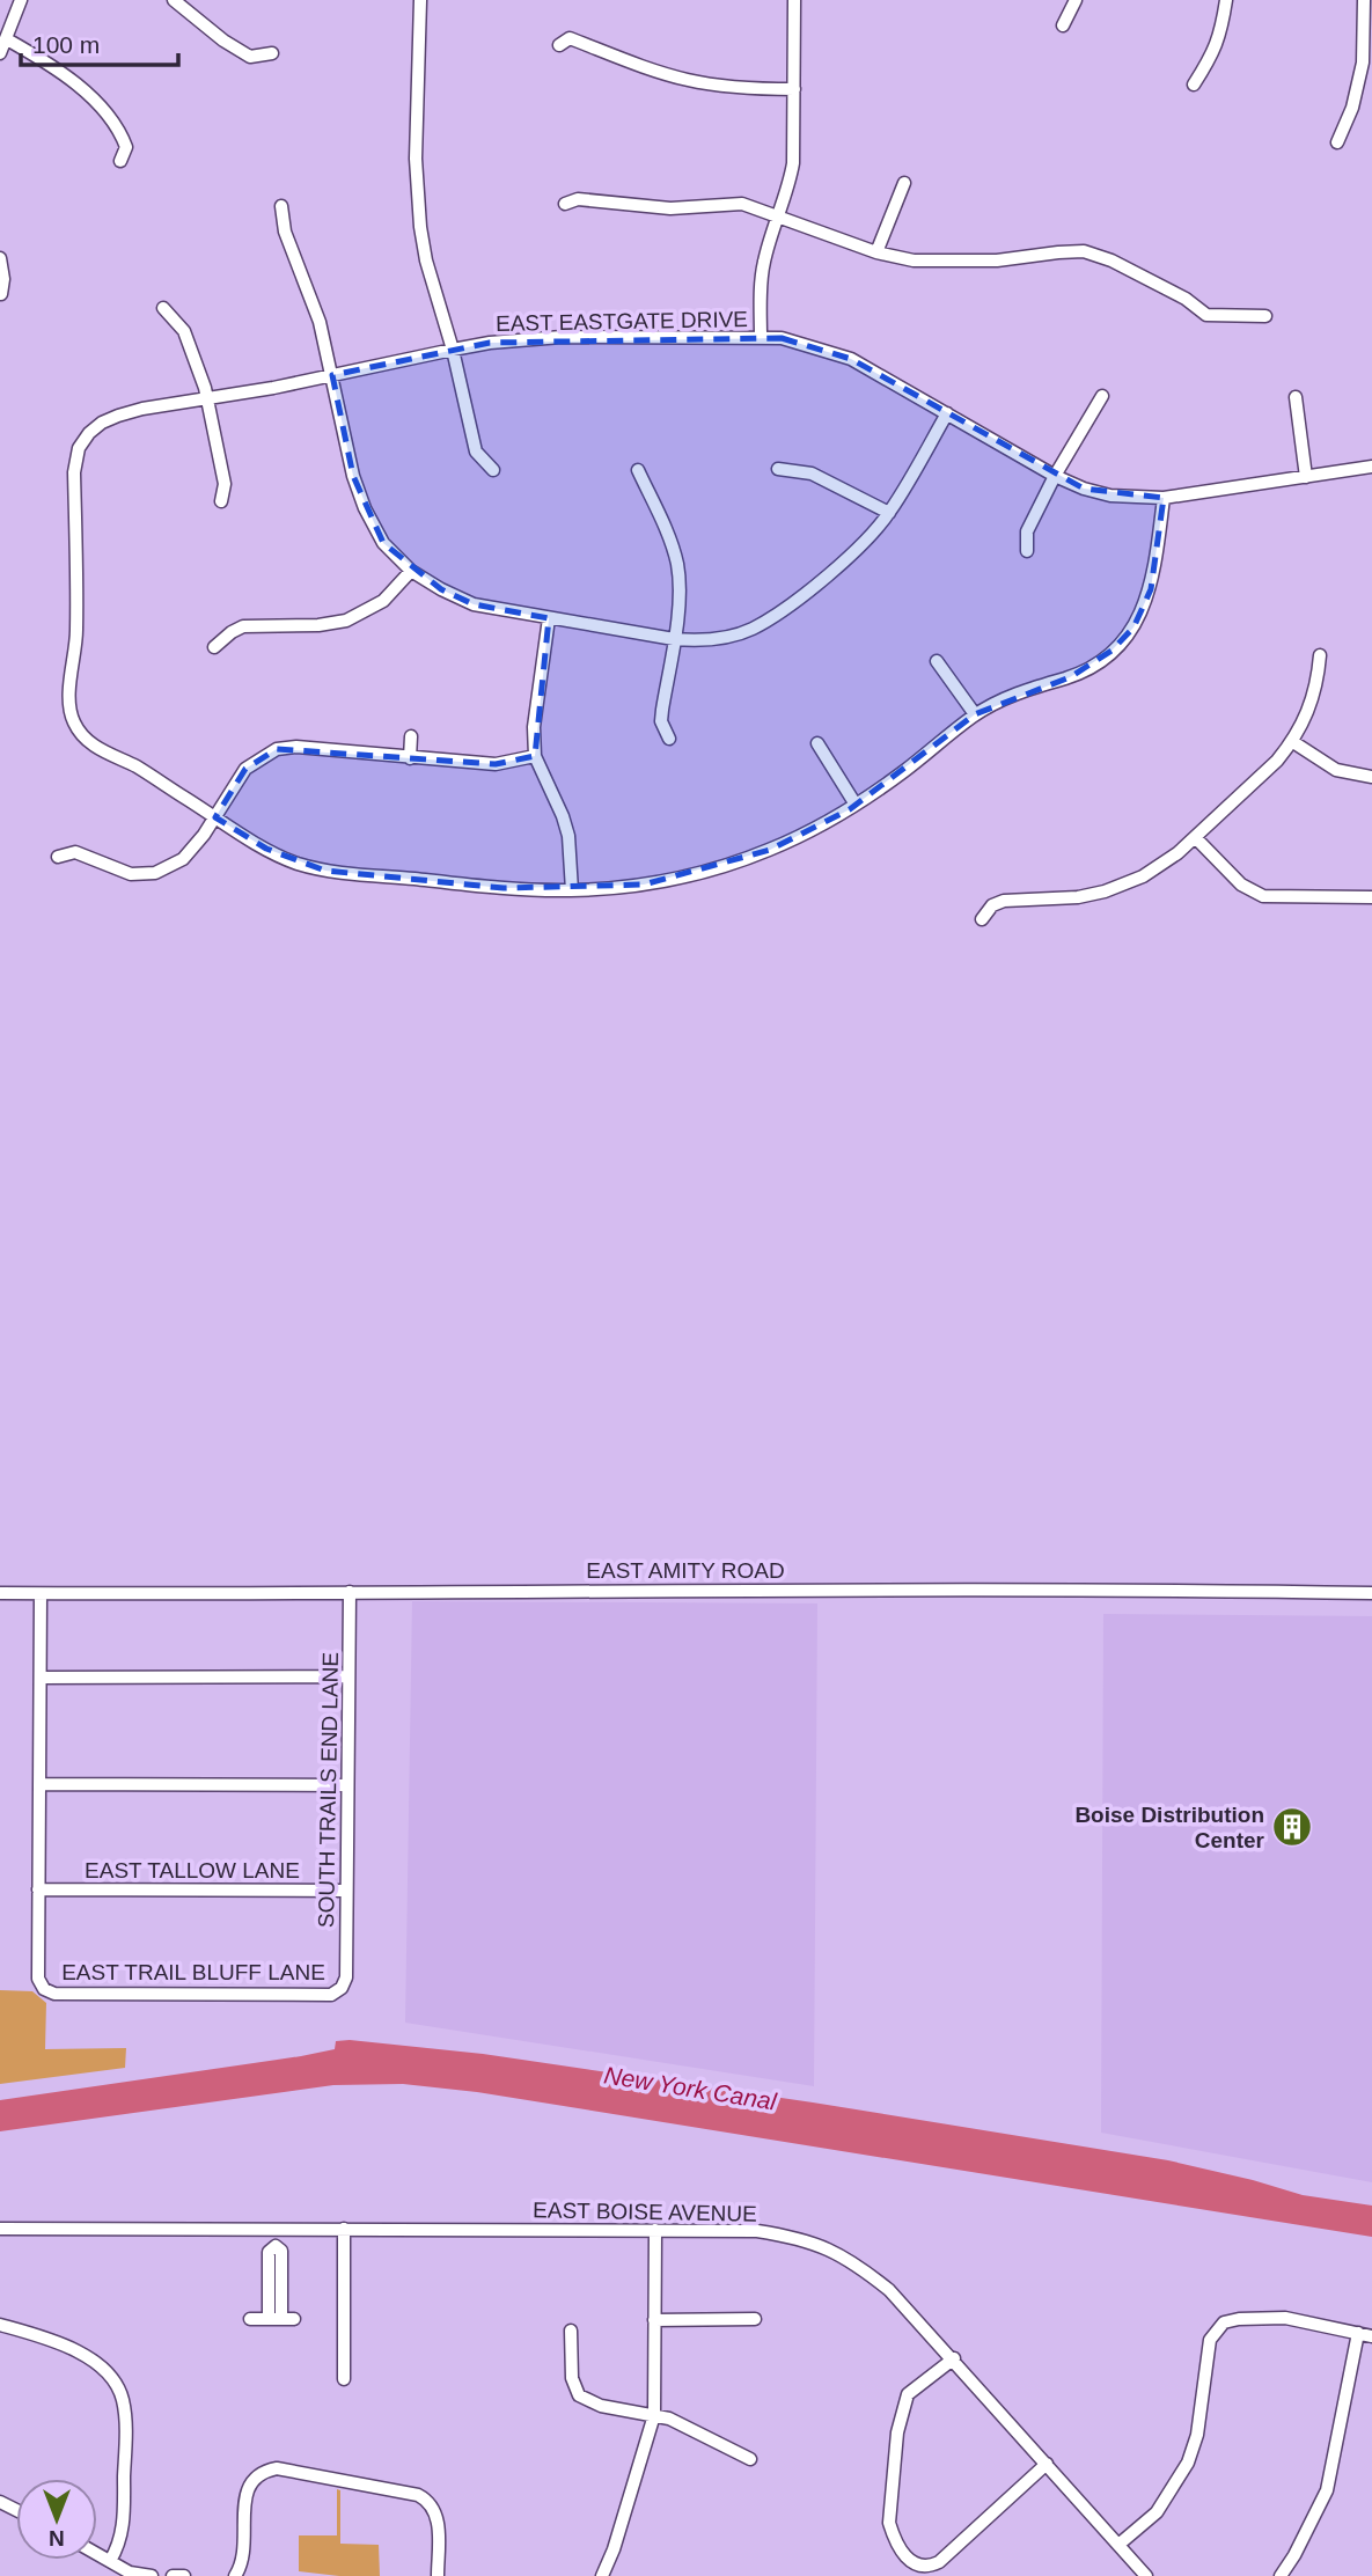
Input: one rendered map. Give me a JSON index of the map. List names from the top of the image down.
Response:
{
  "streets": {
    "street": [
      "EAST EASTGATE DRIVE",
      "EAST AMITY ROAD",
      "SOUTH TRAILS END LANE",
      "EAST TALLOW LANE",
      "EAST TRAIL BLUFF LANE",
      "EAST BOISE AVENUE"
    ]
  },
  "crossings": [
    ["EAST AMITY ROAD", "SOUTH TRAILS END LANE"],
    ["SOUTH TRAILS END LANE", "EAST TALLOW LANE"],
    ["SOUTH TRAILS END LANE", "EAST TRAIL BLUFF LANE"],
    ["EAST TALLOW LANE", "EAST TRAIL BLUFF LANE"]
  ],
  "water": ["New York Canal"],
  "places": {
    "building": ["Boise Distribution Center"]
  },
  "scale_bar": "100 m",
  "north": "bottom"
}
